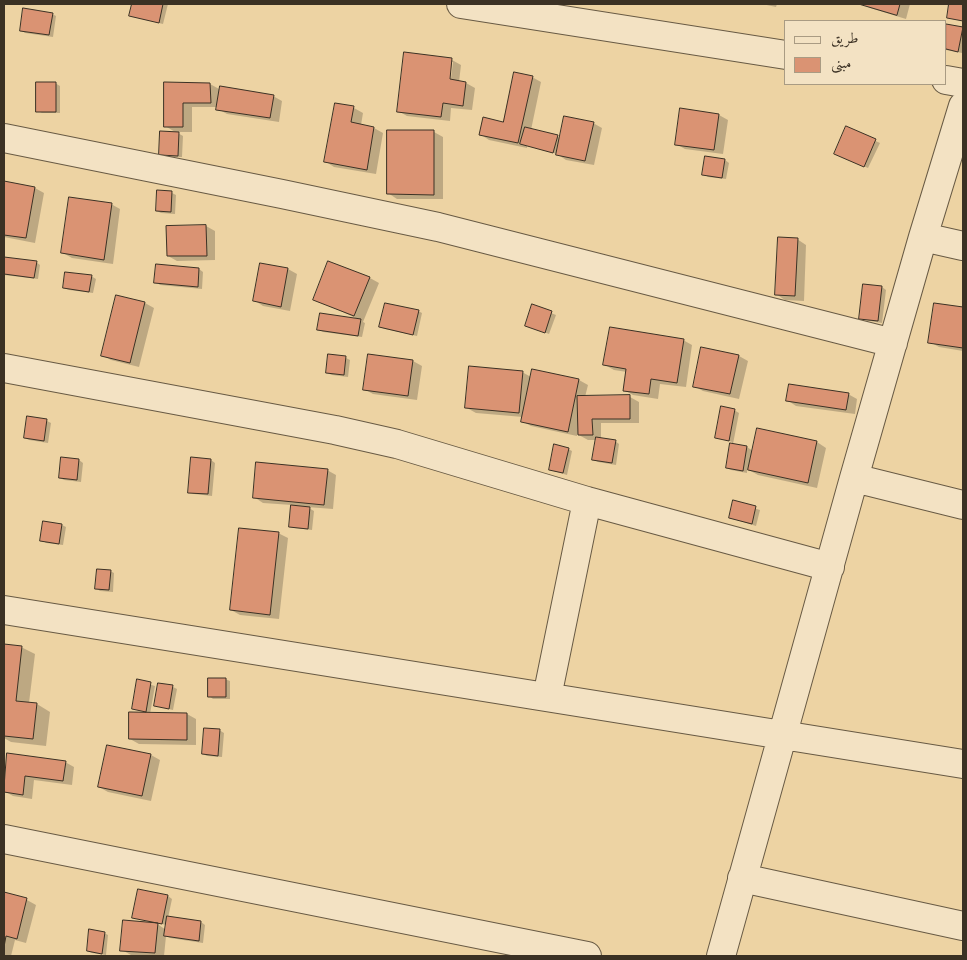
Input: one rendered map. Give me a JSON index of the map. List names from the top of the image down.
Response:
{
  "legend": ["طريق", "مبنى"]
}
